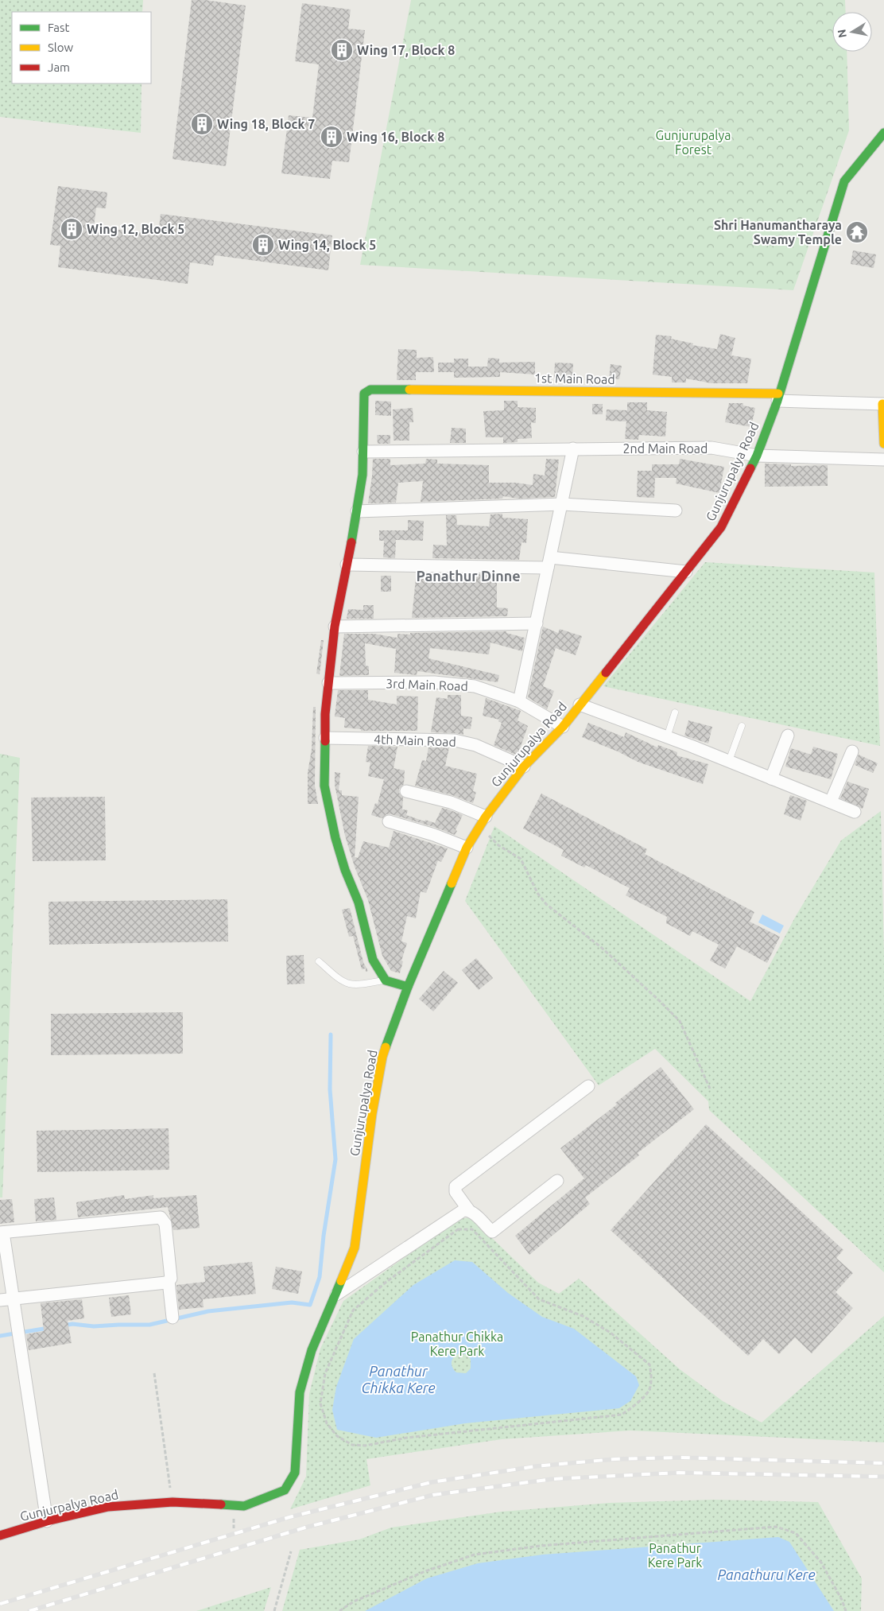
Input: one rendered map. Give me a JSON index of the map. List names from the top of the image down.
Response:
{
  "streets": {
    "street": [
      "1st Main Road",
      "2nd Main Road",
      "Gunjurupalya Road",
      "3rd Main Road",
      "4th Main Road",
      "Gunjurpalya Road"
    ]
  },
  "crossings": [
    ["1st Main Road", "2nd Main Road"],
    ["1st Main Road", "Gunjurupalya Road"],
    ["2nd Main Road", "Gunjurupalya Road"],
    ["Gunjurupalya Road", "3rd Main Road"],
    ["Gunjurupalya Road", "4th Main Road"],
    ["Gunjurupalya Road", "Gunjurpalya Road"]
  ],
  "districts": ["Panathur Dinne"],
  "water": ["Panathur Chikka Kere", "Panathuru Kere"],
  "parks": ["Gunjurupalya Forest", "Panathur Chikka Kere Park", "Panathur Kere Park"],
  "places": {
    "building": [
      "Wing 17, Block 8",
      "Wing 18, Block 7",
      "Wing 16, Block 8",
      "Wing 12, Block 5",
      "Wing 14, Block 5"
    ],
    "temple": ["Shri Hanumantharaya Swamy Temple"]
  },
  "legend": ["Fast", "Slow", "Jam"],
  "north": "left"
}
